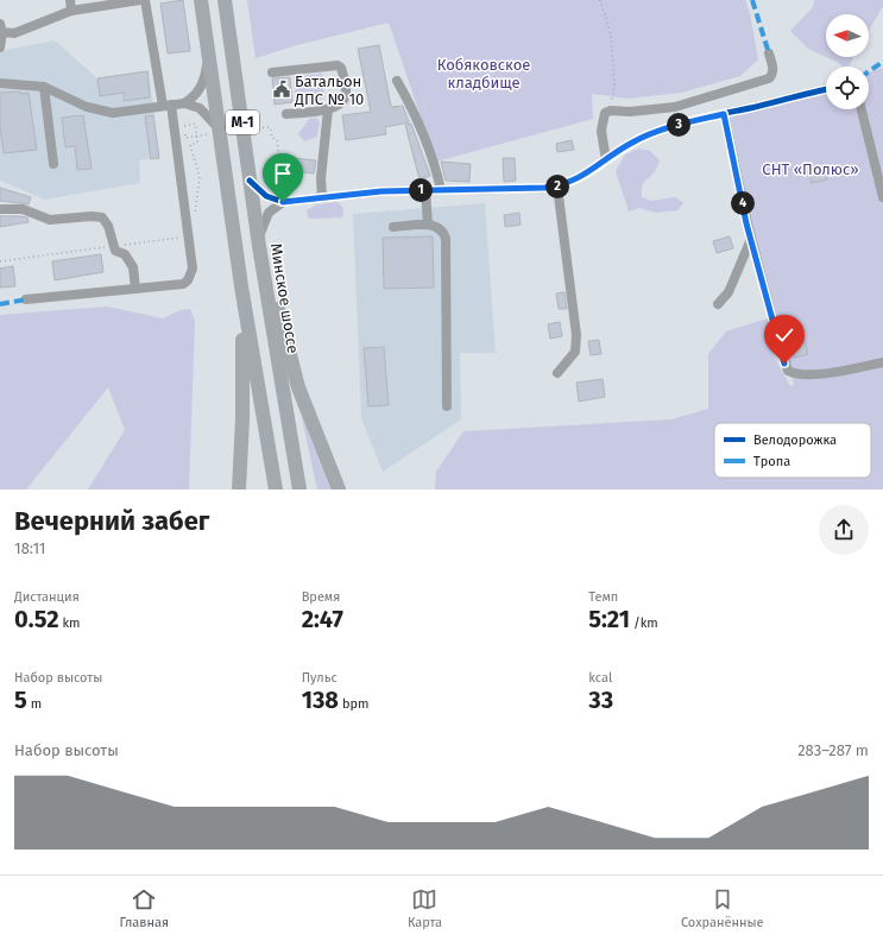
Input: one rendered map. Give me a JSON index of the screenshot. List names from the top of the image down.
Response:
{
  "streets": {
    "highway": ["М-1", "Минское шоссе"]
  },
  "parks": ["Кобяковское кладбище", "СНТ «Полюс»"],
  "places": {
    "public building": ["Батальон ДПС № 10"]
  },
  "legend": ["Велодорожка", "Тропа"],
  "north": "left",
  "page": {
    "pins": [
      "3",
      "2",
      "1",
      "4"
    ],
    "heading": ["Вечерний забег", "18:11"],
    "stats": [
      ["Дистанция", "0.52 km"],
      ["Время", "2:47"],
      ["Темп", "5:21 /km"],
      ["Набор высоты", "5 m"],
      ["Пульс", "138 bpm"],
      ["kcal", "33"]
    ],
    "chart": ["Набор высоты", "283–287 m"],
    "tabs": ["Главная", "Карта", "Сохранённые"]
  }
}
